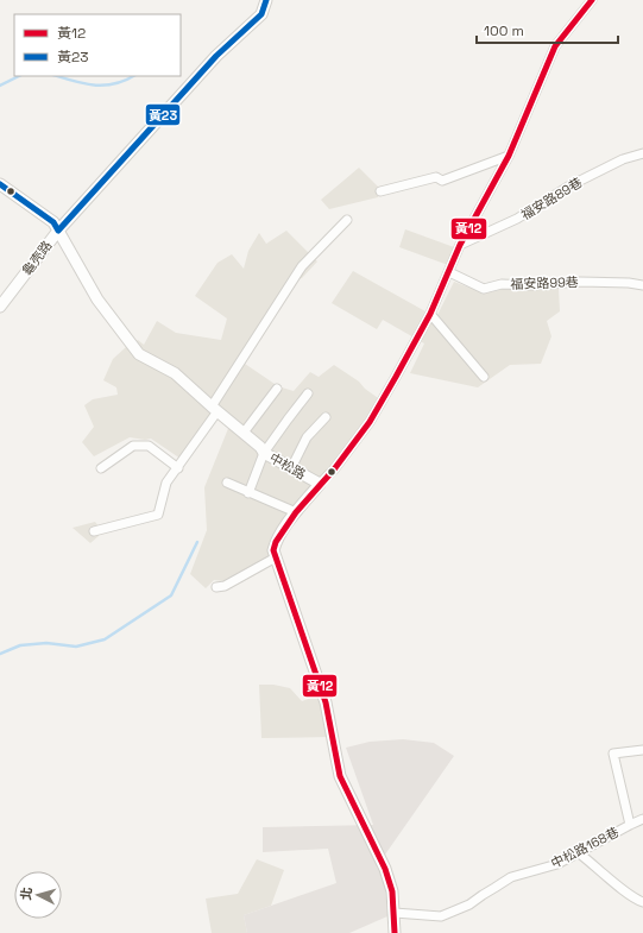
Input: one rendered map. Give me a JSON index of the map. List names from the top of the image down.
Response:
{
  "streets": {
    "street": [
      "福安路89巷",
      "龜壳路",
      "福安路99巷",
      "中松路",
      "中松路168巷"
    ]
  },
  "crossings": [
    ["龜壳路", "中松路"]
  ],
  "lines": ["transit line 黃12", "transit line 黃23"],
  "legend": ["黃12", "黃23"],
  "scale_bar": "100 m",
  "north": "left"
}
